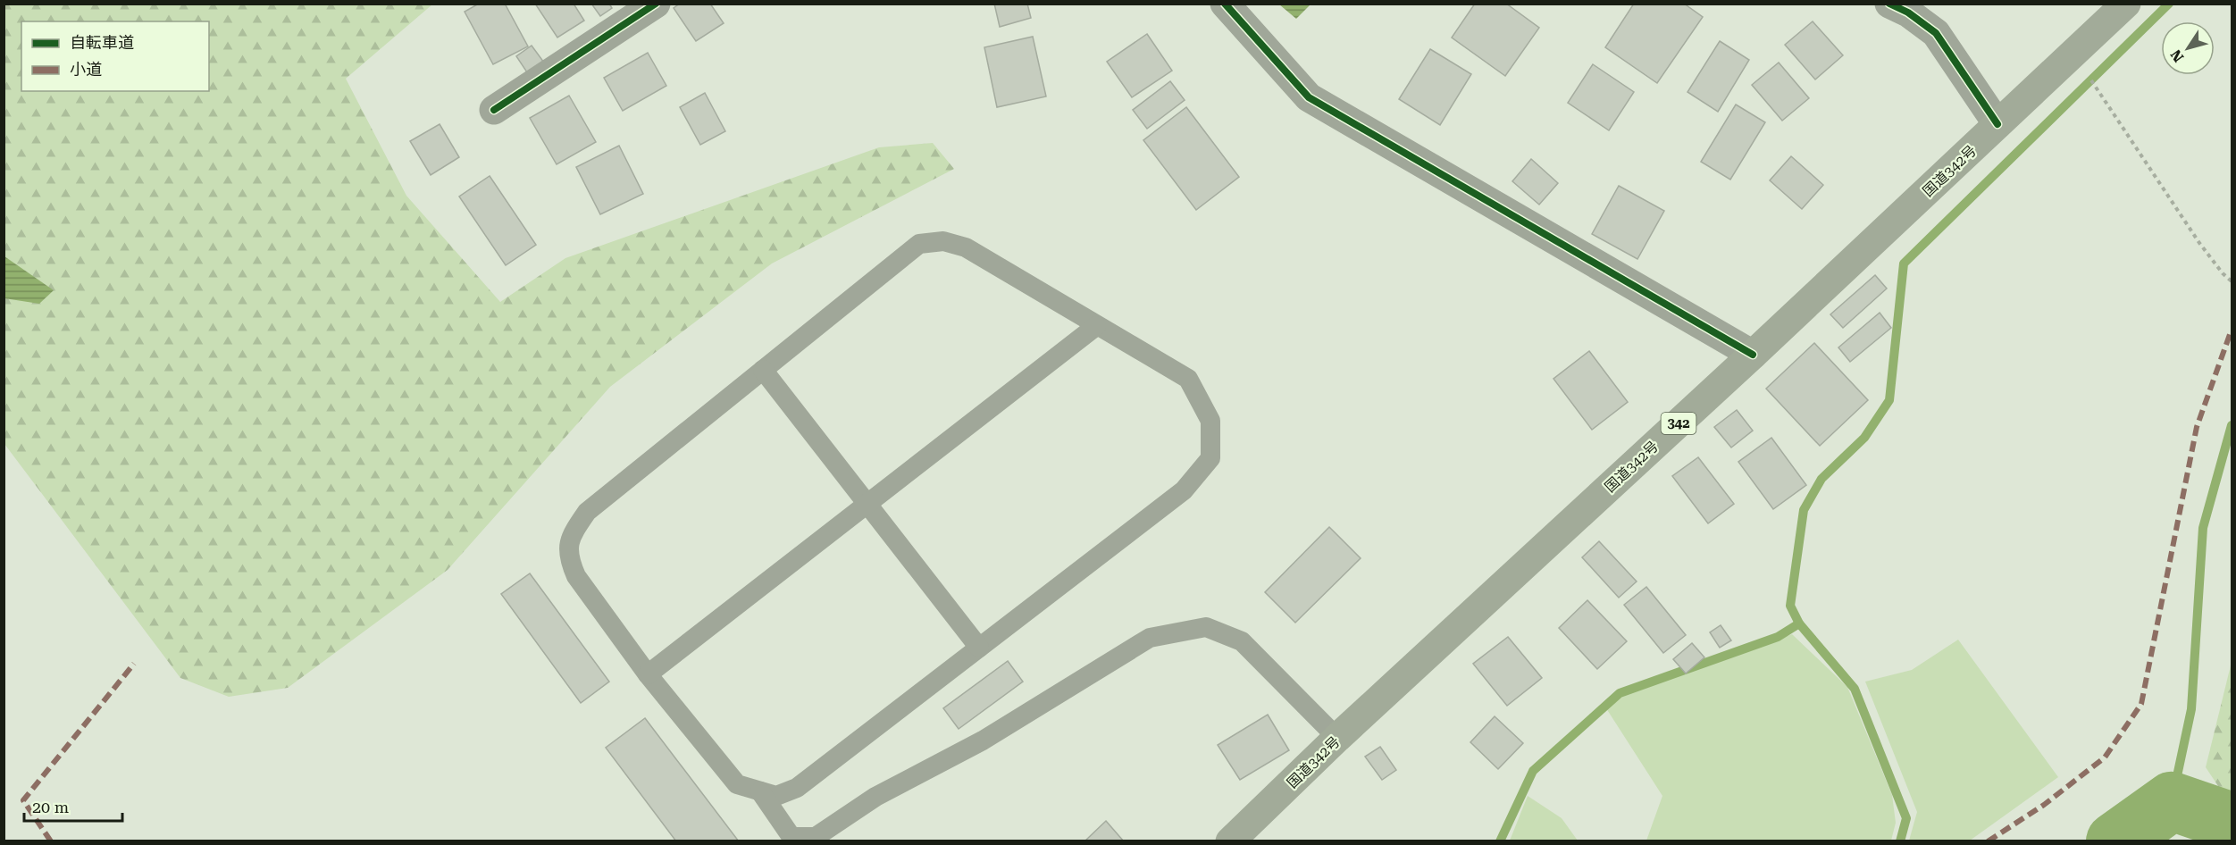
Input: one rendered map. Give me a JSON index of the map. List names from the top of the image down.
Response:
{
  "streets": {
    "highway": ["国道342号", "342"]
  },
  "legend": ["自転車道", "小道"],
  "scale_bar": "20 m",
  "north": "bottom left"
}
